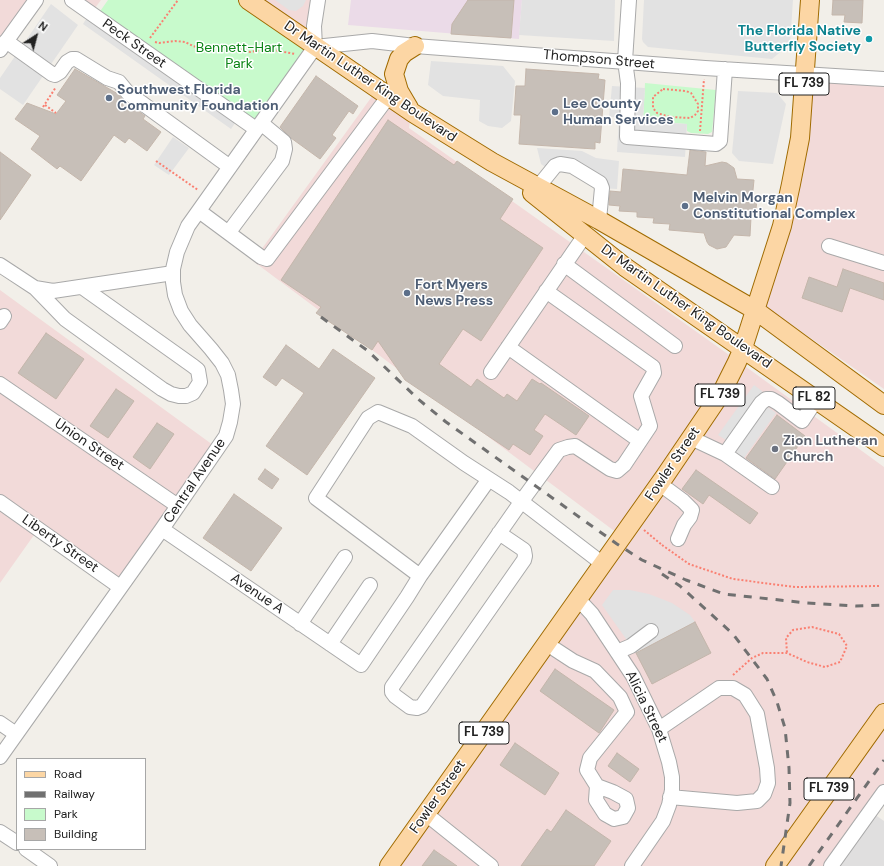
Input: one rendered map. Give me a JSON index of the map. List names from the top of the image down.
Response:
{
  "streets": {
    "main road": [
      "Dr Martin Luther King Boulevard",
      "FL 739",
      "FL 82",
      "Fowler Street"
    ],
    "street": [
      "Peck Street",
      "Thompson Street",
      "Union Street",
      "Central Avenue",
      "Liberty Street",
      "Avenue A",
      "Alicia Street"
    ]
  },
  "crossings": [
    ["Peck Street", "Central Avenue"],
    ["Thompson Street", "Dr Martin Luther King Boulevard"],
    ["Thompson Street", "Fowler Street"],
    ["Thompson Street", "Central Avenue"],
    ["Dr Martin Luther King Boulevard", "FL 82"],
    ["Dr Martin Luther King Boulevard", "Fowler Street"],
    ["Dr Martin Luther King Boulevard", "Central Avenue"],
    ["FL 82", "Fowler Street"],
    ["Union Street", "Central Avenue"],
    ["Fowler Street", "Alicia Street"],
    ["Central Avenue", "Liberty Street"],
    ["Central Avenue", "Avenue A"]
  ],
  "parks": ["Bennett-Hart Park"],
  "places": [
    "The Florida Native Butterfly Society",
    "Southwest Florida Community Foundation",
    "Lee County Human Services",
    "Melvin Morgan Constitutional Complex",
    "Fort Myers News Press",
    "Zion Lutheran Church"
  ],
  "legend": [
    "Road",
    "Railway",
    "Park",
    "Building"
  ],
  "north": "top right"
}
